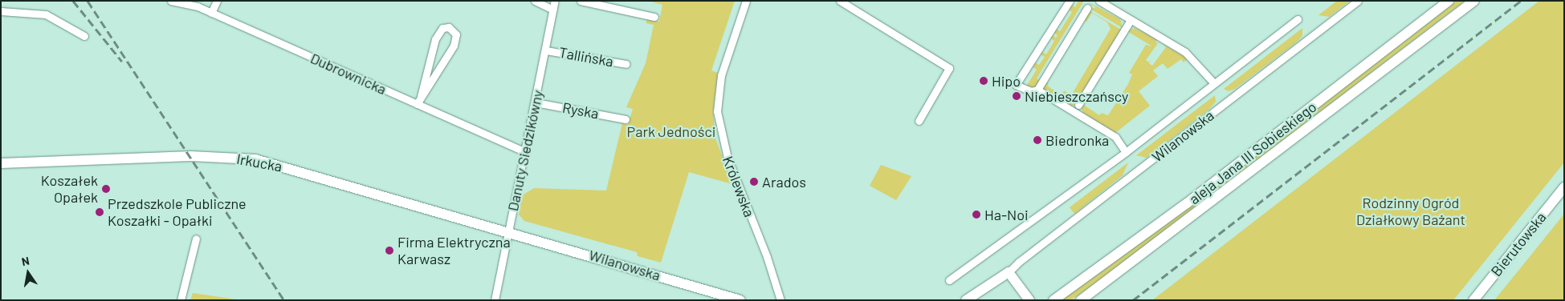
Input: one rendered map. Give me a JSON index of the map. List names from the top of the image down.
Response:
{
  "streets": {
    "street": [
      "Tallińska",
      "Dubrownicka",
      "Ryska",
      "Wilanowska",
      "Danuty Siedzikówny",
      "aleja Jana III Sobieskiego",
      "Irkucka",
      "Królewska",
      "Bierutowska"
    ]
  },
  "crossings": [
    ["Tallińska", "Danuty Siedzikówny"],
    ["Dubrownicka", "Danuty Siedzikówny"],
    ["Ryska", "Danuty Siedzikówny"],
    ["Wilanowska", "Danuty Siedzikówny"],
    ["Wilanowska", "Irkucka"],
    ["Danuty Siedzikówny", "Irkucka"]
  ],
  "parks": ["Park Jedności", "Rodzinny Ogród Działkowy Bażant"],
  "places": [
    "Hipo",
    "Niebieszczańscy",
    "Biedronka",
    "Arados",
    "Koszałek Opałek",
    "Przedszkole Publiczne Koszałki - Opałki",
    "Ha-Noi",
    "Firma Elektryczna Karwasz"
  ],
  "north": "top"
}
